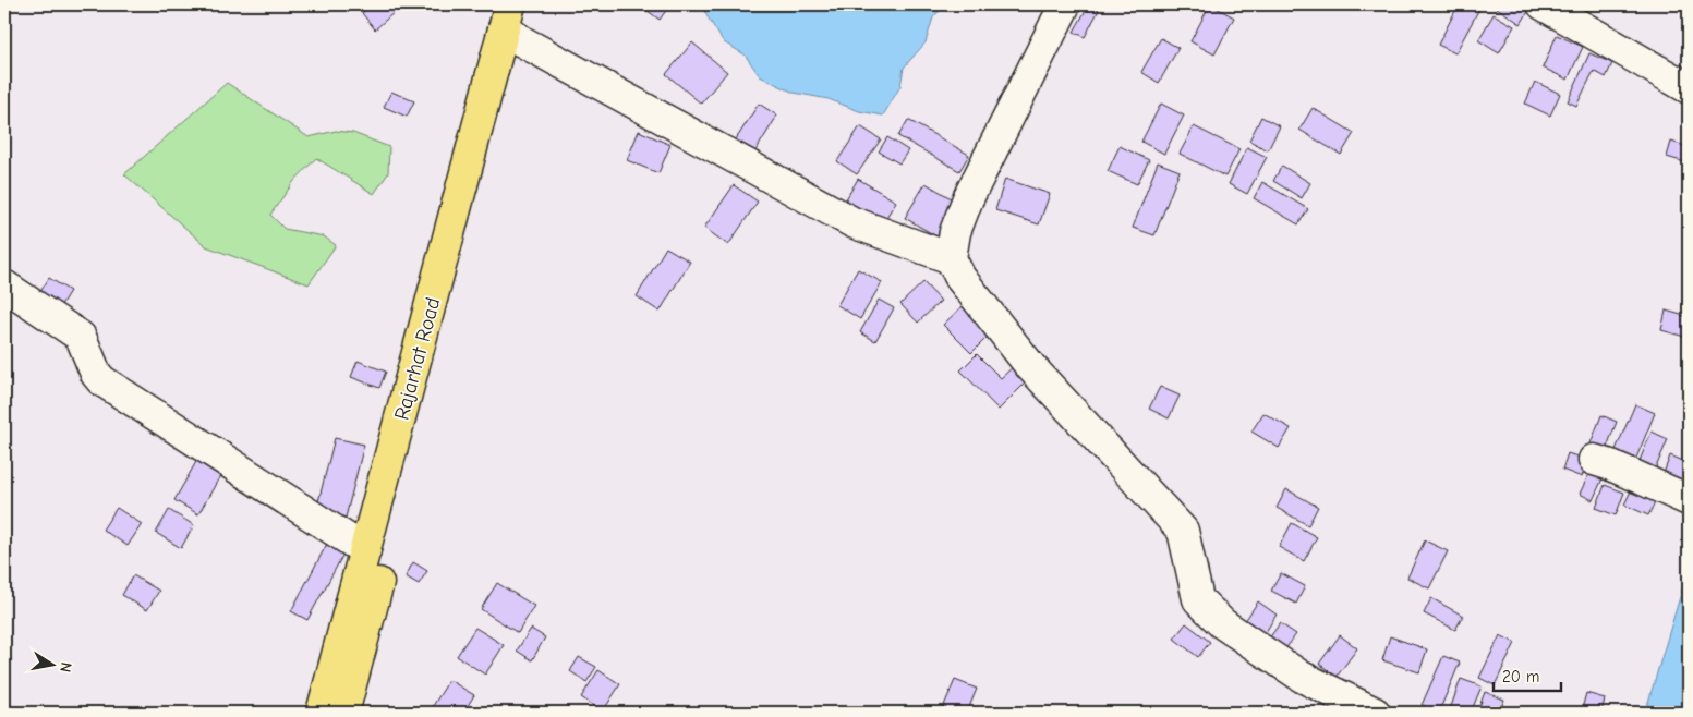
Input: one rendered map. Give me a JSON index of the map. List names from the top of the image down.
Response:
{
  "streets": {
    "main road": ["Rajarhat Road"]
  },
  "scale_bar": "20 m",
  "north": "right"
}
